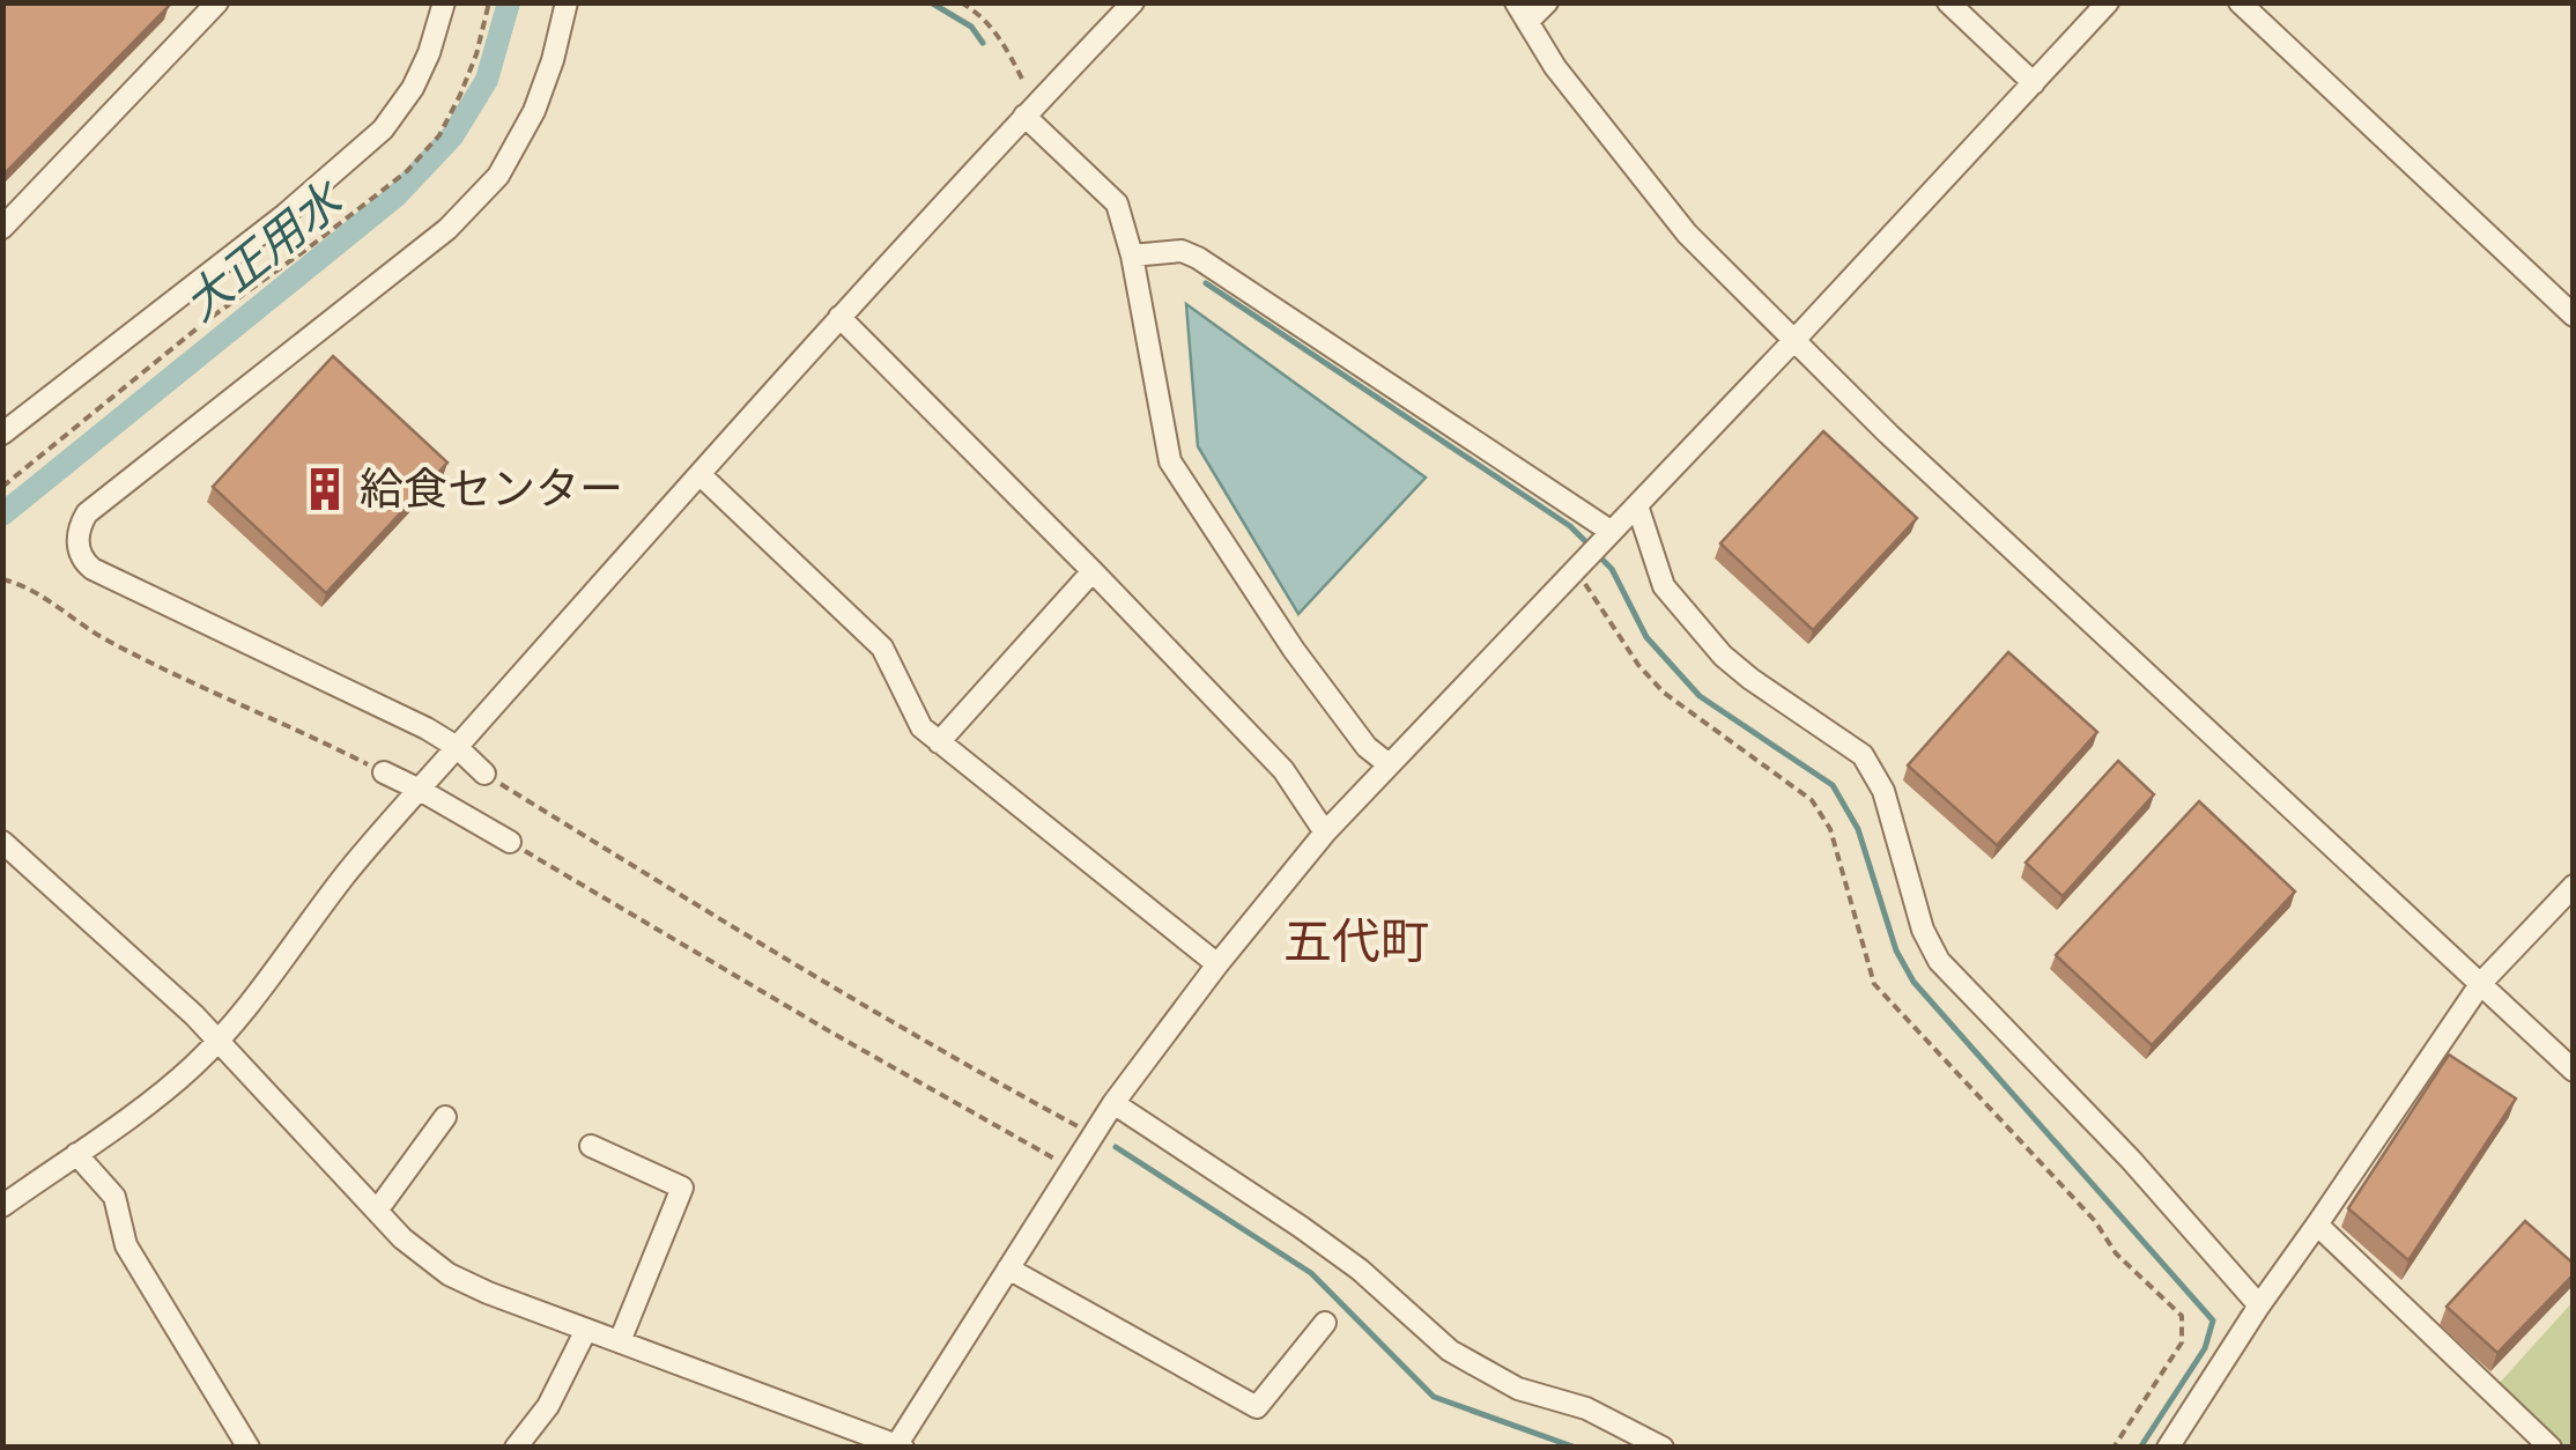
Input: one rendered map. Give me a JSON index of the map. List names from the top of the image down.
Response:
{
  "districts": ["五代町"],
  "water": ["大正用水"],
  "places": {
    "building": ["給食センター"]
  }
}
